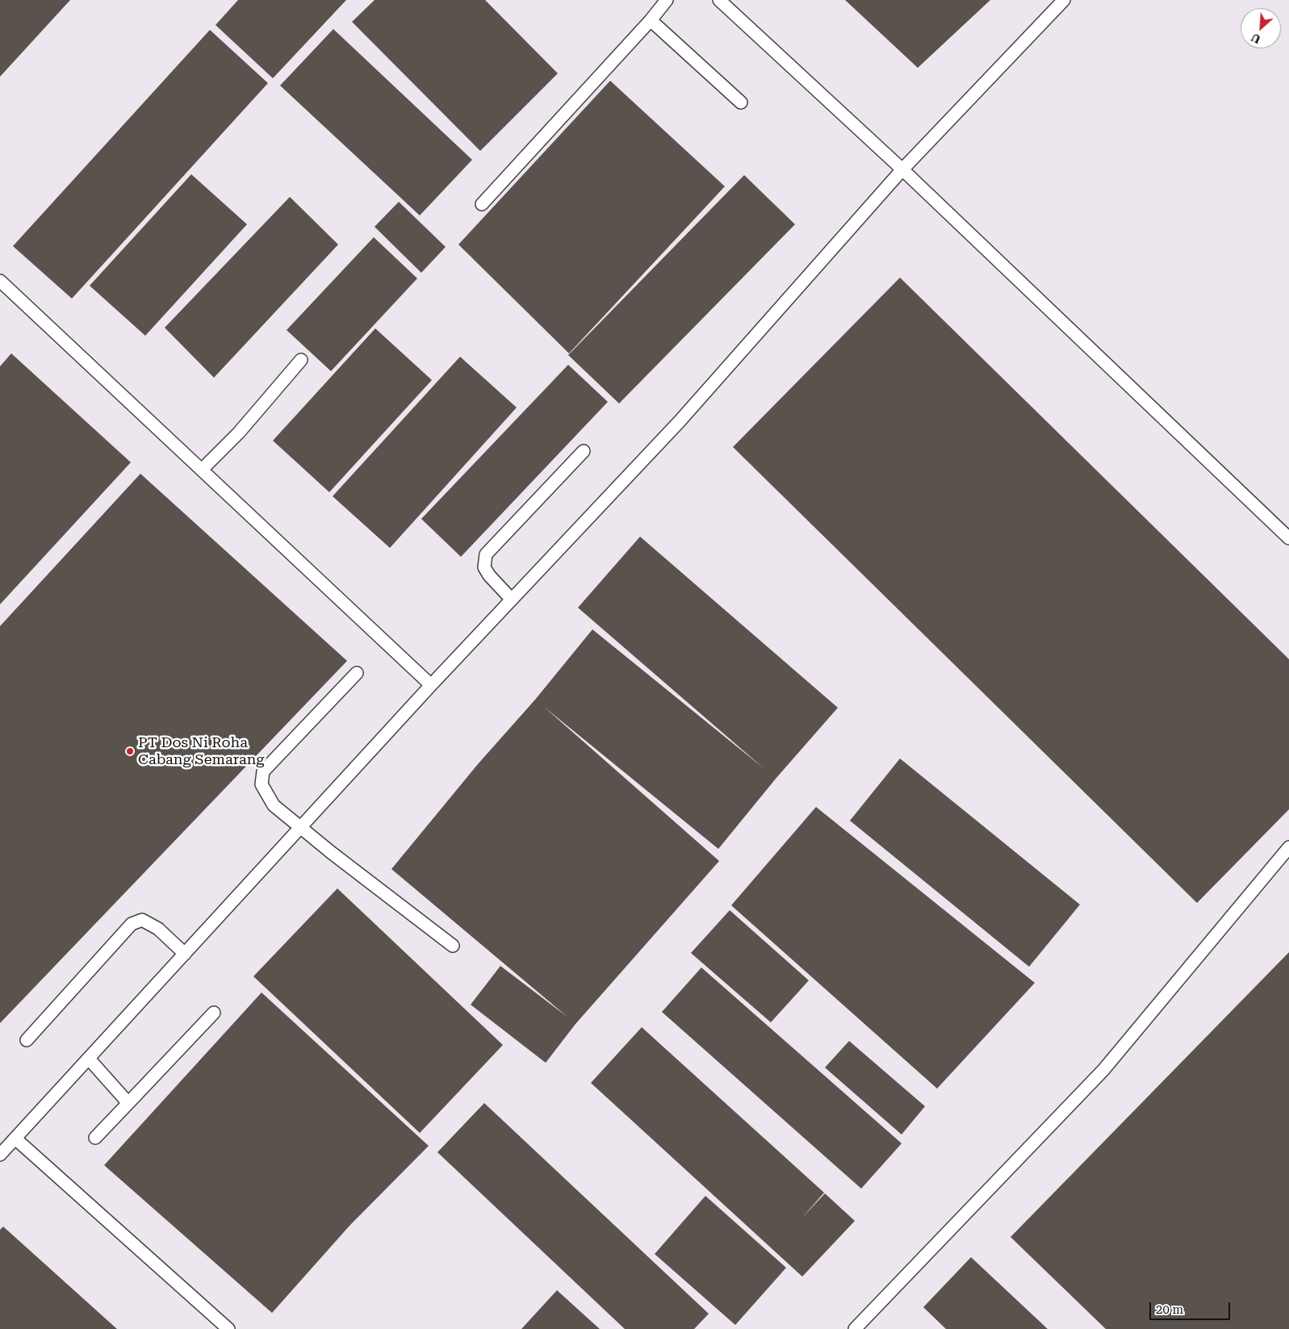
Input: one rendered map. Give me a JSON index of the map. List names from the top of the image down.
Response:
{
  "places": ["PT Dos Ni Roha Cabang Semarang"],
  "scale_bar": "20 m",
  "north": "bottom left"
}
